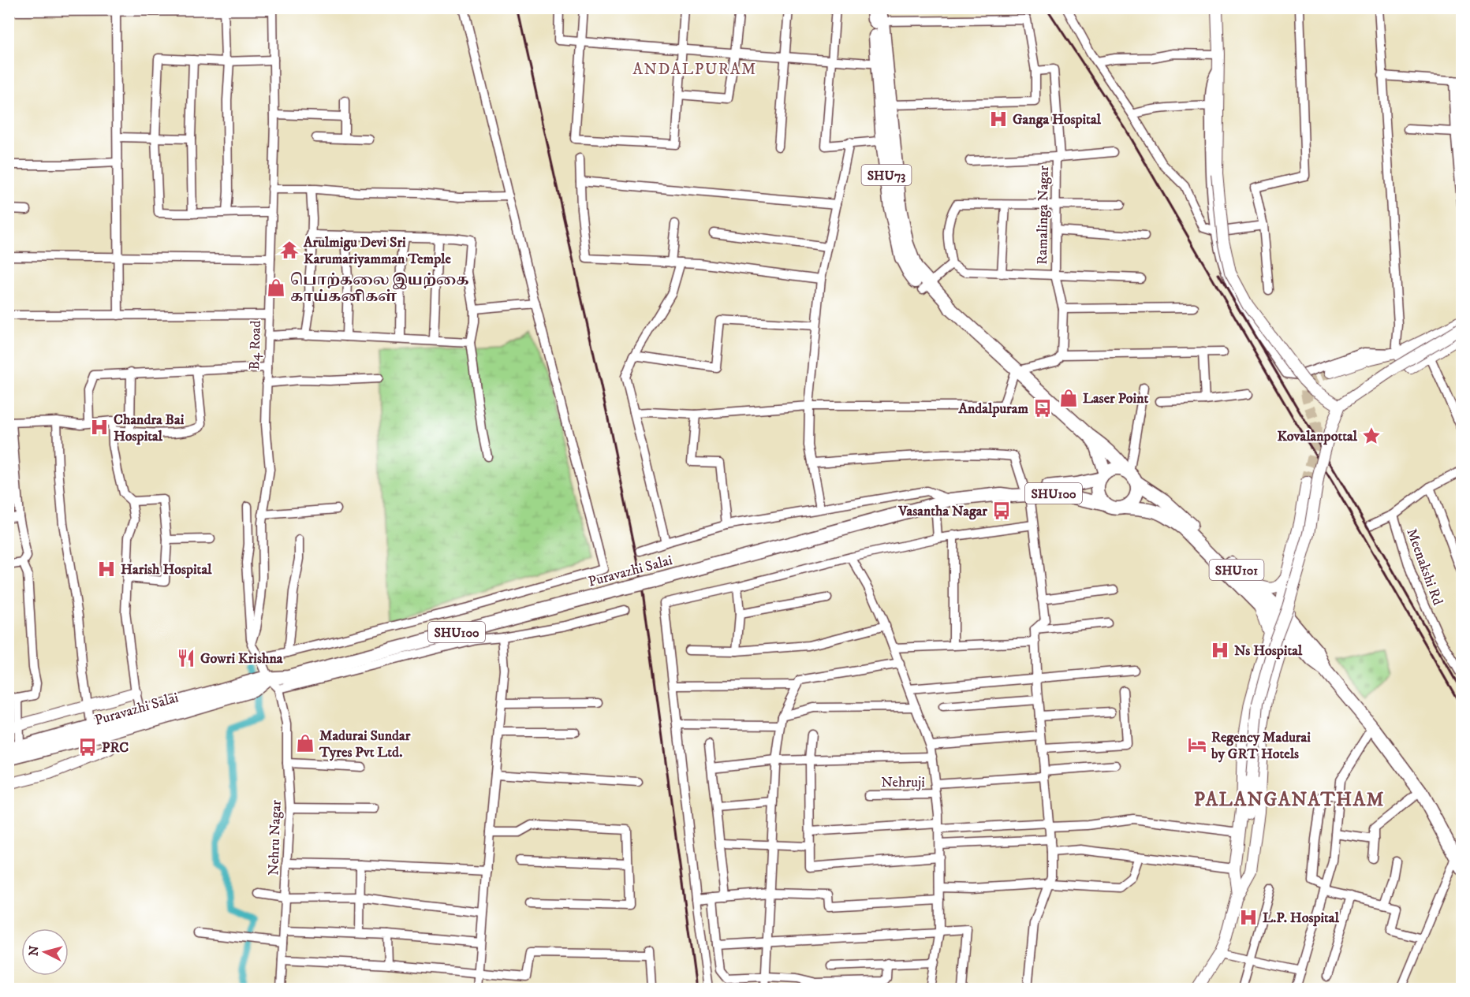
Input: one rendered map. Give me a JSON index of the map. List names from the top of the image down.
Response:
{
  "streets": {
    "main road": [
      "SHU73",
      "SHU100",
      "SHU101",
      "Puravazhi Salai"
    ],
    "street": [
      "Ramalinga Nagar",
      "B4 Road",
      "Meenakshi Rd",
      "Nehruji",
      "Nehru Nagar"
    ]
  },
  "crossings": [
    ["SHU73", "SHU101"],
    ["SHU73", "Puravazhi Salai"],
    ["SHU101", "Puravazhi Salai"]
  ],
  "districts": ["ANDALPURAM", "PALANGANATHAM"],
  "places": {
    "hospital": [
      "Ganga Hospital",
      "Chandra Bai Hospital",
      "Harish Hospital",
      "Ns Hospital",
      "L.P. Hospital"
    ],
    "temple": ["Arulmigu Devi Sri Karumariyamman Temple"],
    "shop": ["பொற்கலை இயற்கை காய்கனிகள்", "Laser Point", "Madurai Sundar Tyres Pvt Ltd."],
    "bus stop": ["Andalpuram", "Vasantha Nagar", "PRC"],
    "place": ["Kovalanpottal"],
    "restaurant": ["Gowri Krishna"],
    "hotel": ["Regency Madurai by GRT Hotels"]
  },
  "north": "left"
}
